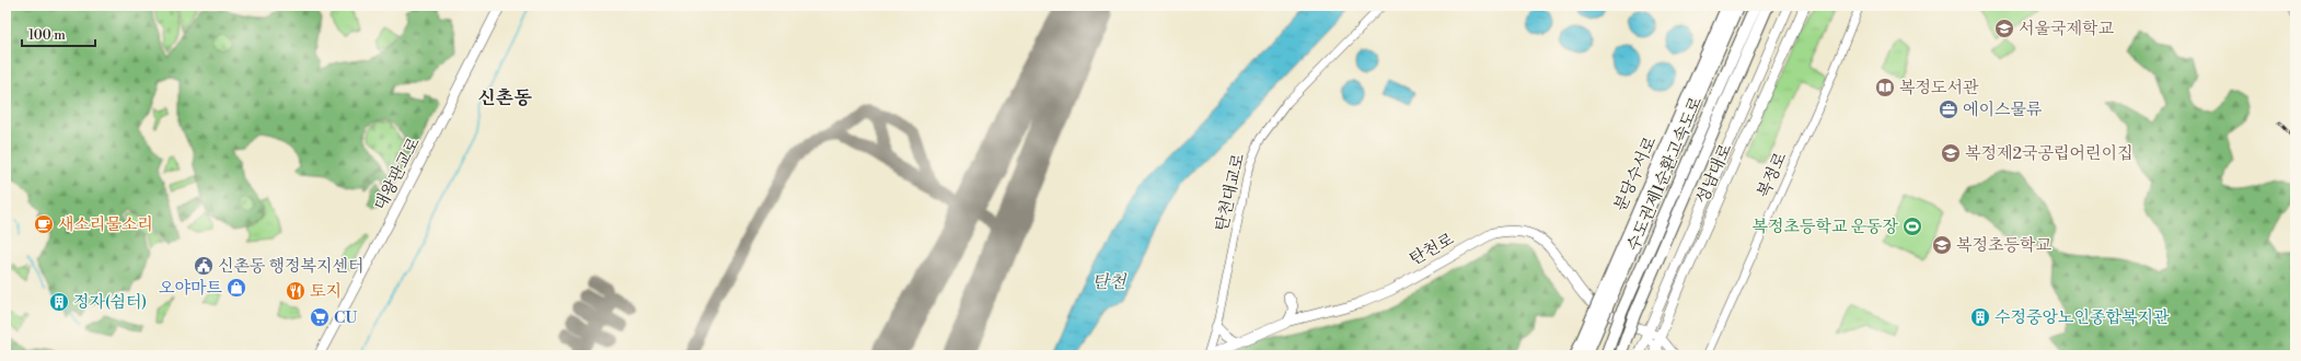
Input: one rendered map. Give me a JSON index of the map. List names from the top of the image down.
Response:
{
  "streets": {
    "highway": ["분당수서로", "수도권제1순환고속도로"],
    "main road": ["대왕판교로", "성남대로", "탄천로"],
    "street": ["복정로", "탄천대교로"]
  },
  "crossings": [
    ["성남대로", "탄천로"],
    ["탄천대교로", "탄천로"]
  ],
  "districts": ["신촌동"],
  "water": ["탄천"],
  "places": {
    "school or university": ["서울국제학교", "복정제2국공립어린이집", "복정초등학교"],
    "library": ["복정도서관"],
    "office": ["에이스물류"],
    "cafe": ["새소리물소리"],
    "sports": ["복정초등학교 운동장"],
    "public building": ["신촌동 행정복지센터"],
    "shop": ["오야마트"],
    "restaurant": ["토지"],
    "building": ["정자(쉼터)", "수정중앙노인종합복지관"],
    "supermarket": ["CU"]
  },
  "scale_bar": "100 m"
}
